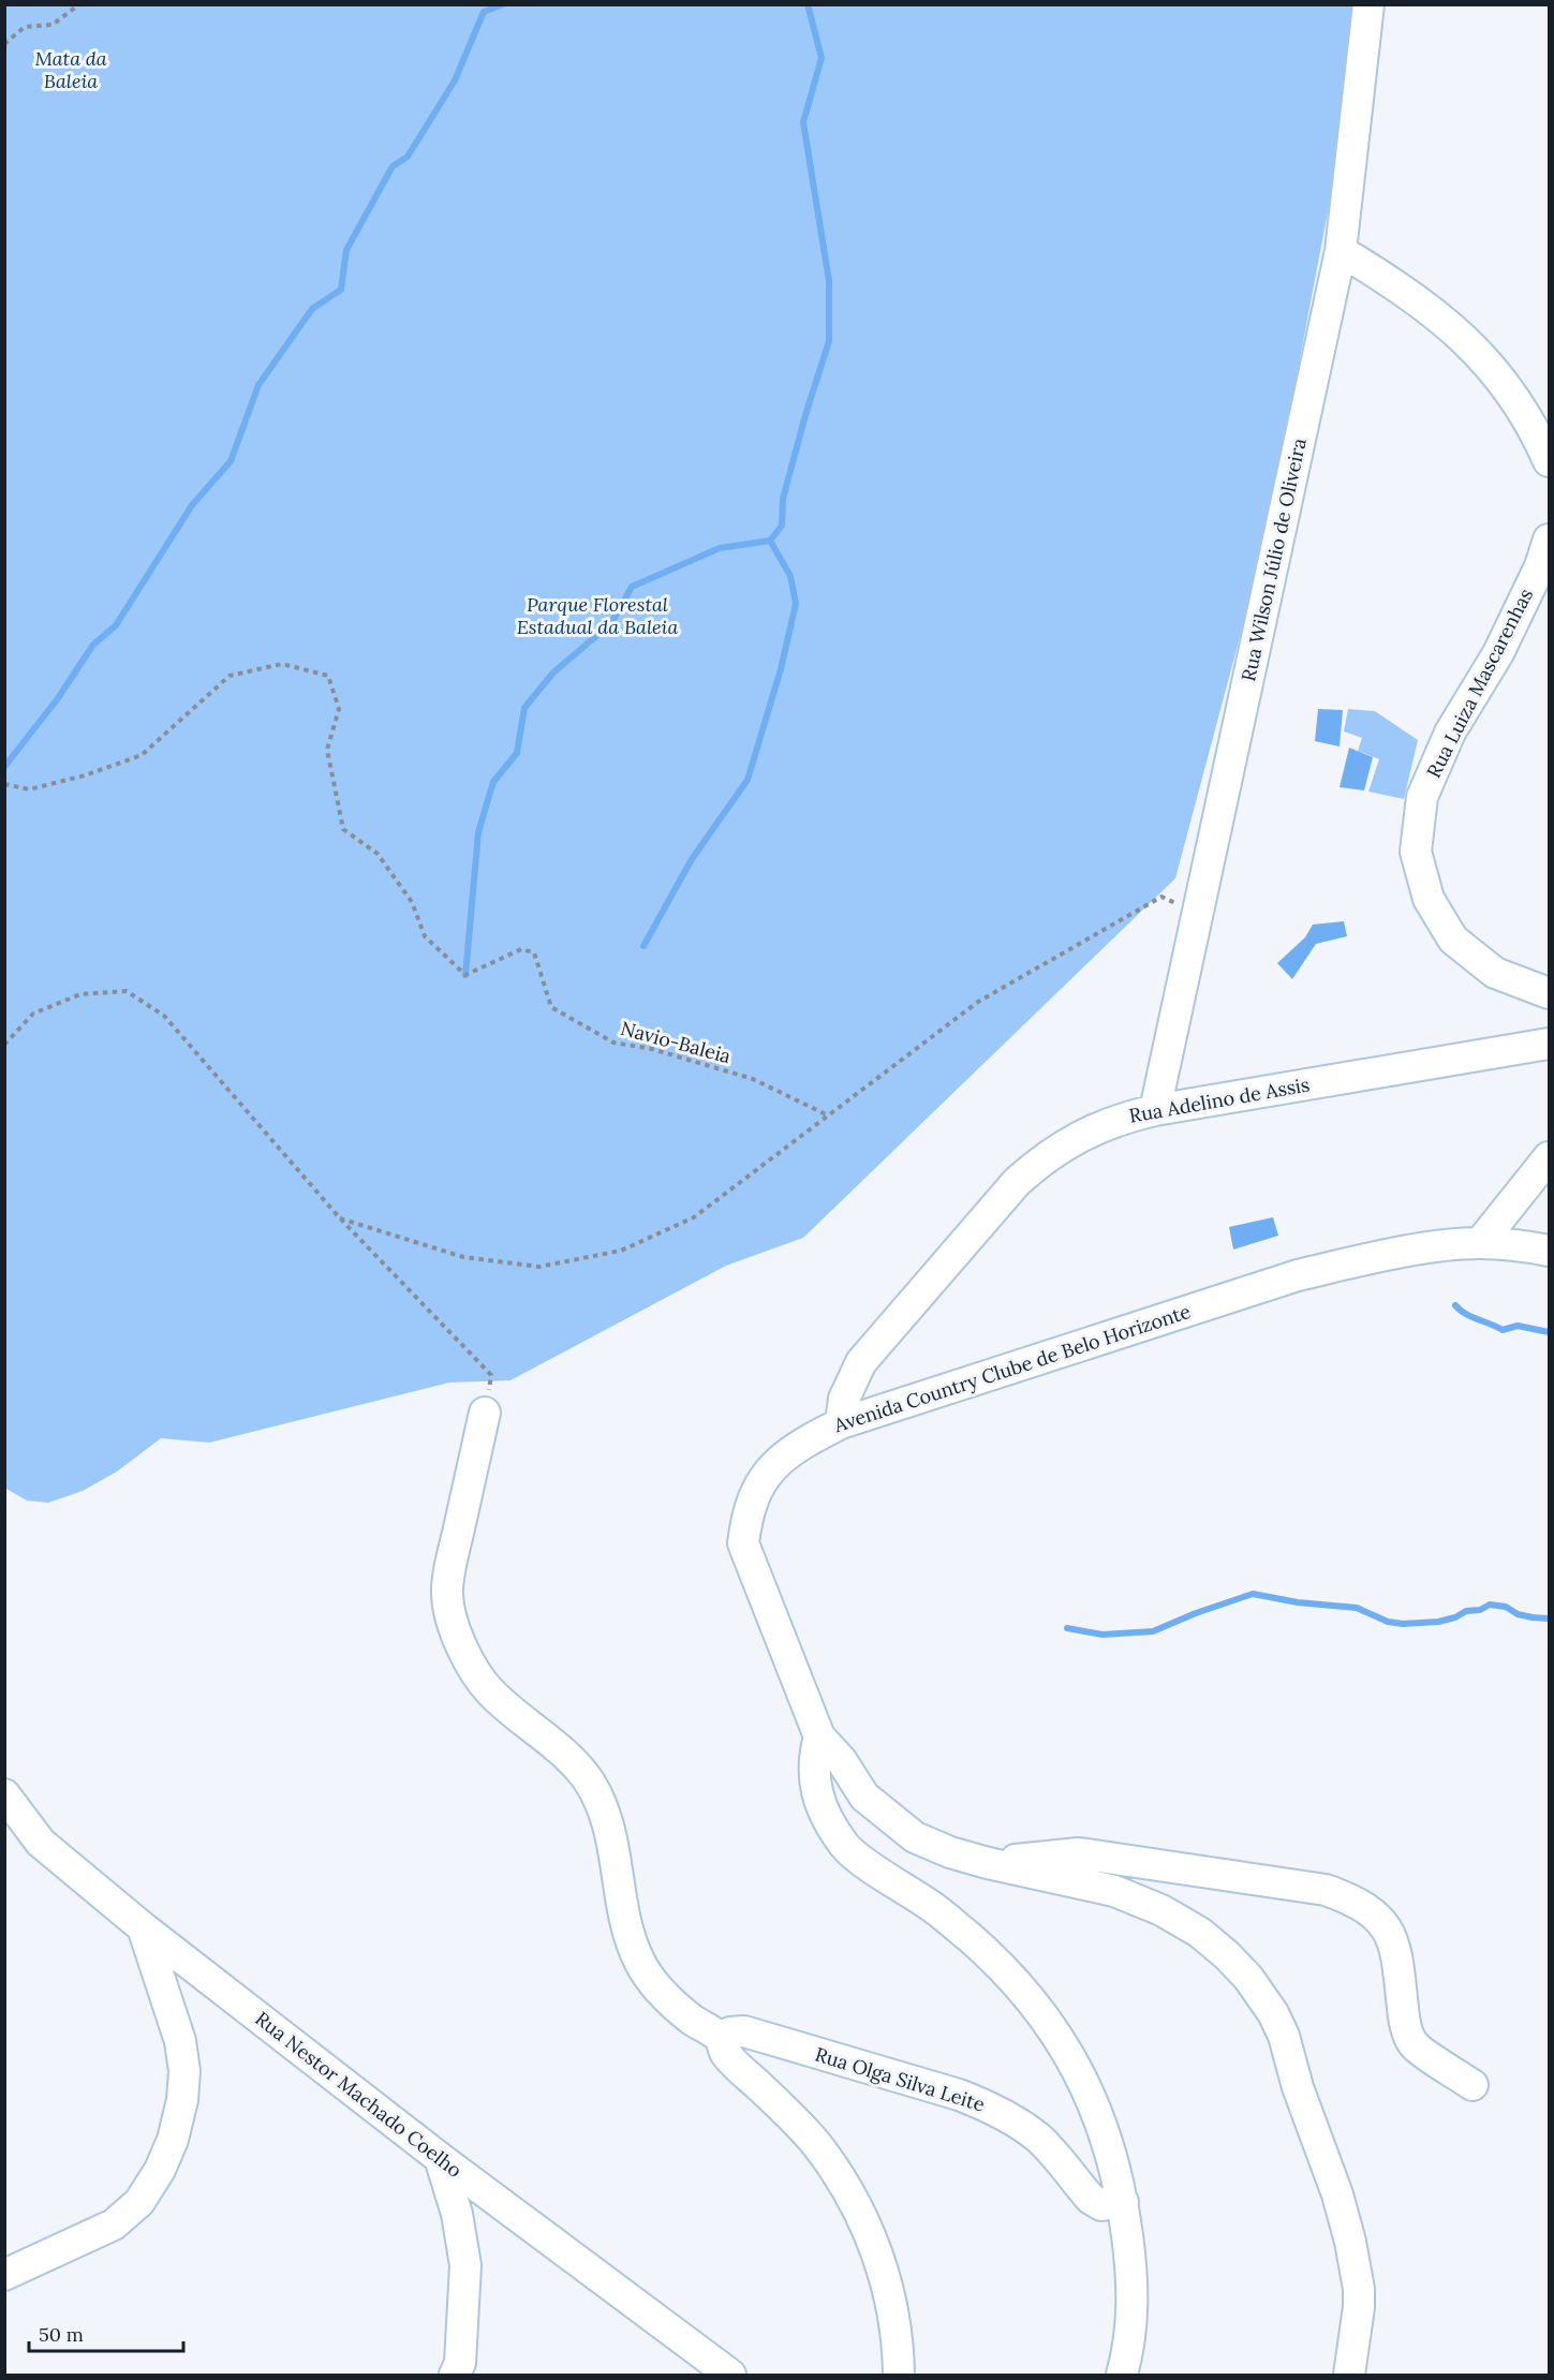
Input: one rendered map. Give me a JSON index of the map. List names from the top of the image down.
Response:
{
  "streets": {
    "street": [
      "Rua Wilson Júlio de Oliveira",
      "Rua Luiza Mascarenhas",
      "Rua Adelino de Assis",
      "Avenida Country Clube de Belo Horizonte",
      "Rua Olga Silva Leite",
      "Rua Nestor Machado Coelho"
    ],
    "path": ["Navio-Baleia"]
  },
  "crossings": [
    ["Rua Wilson Júlio de Oliveira", "Rua Adelino de Assis"],
    ["Rua Adelino de Assis", "Avenida Country Clube de Belo Horizonte"]
  ],
  "parks": ["Mata da Baleia", "Parque Florestal Estadual da Baleia"],
  "scale_bar": "50 m"
}
